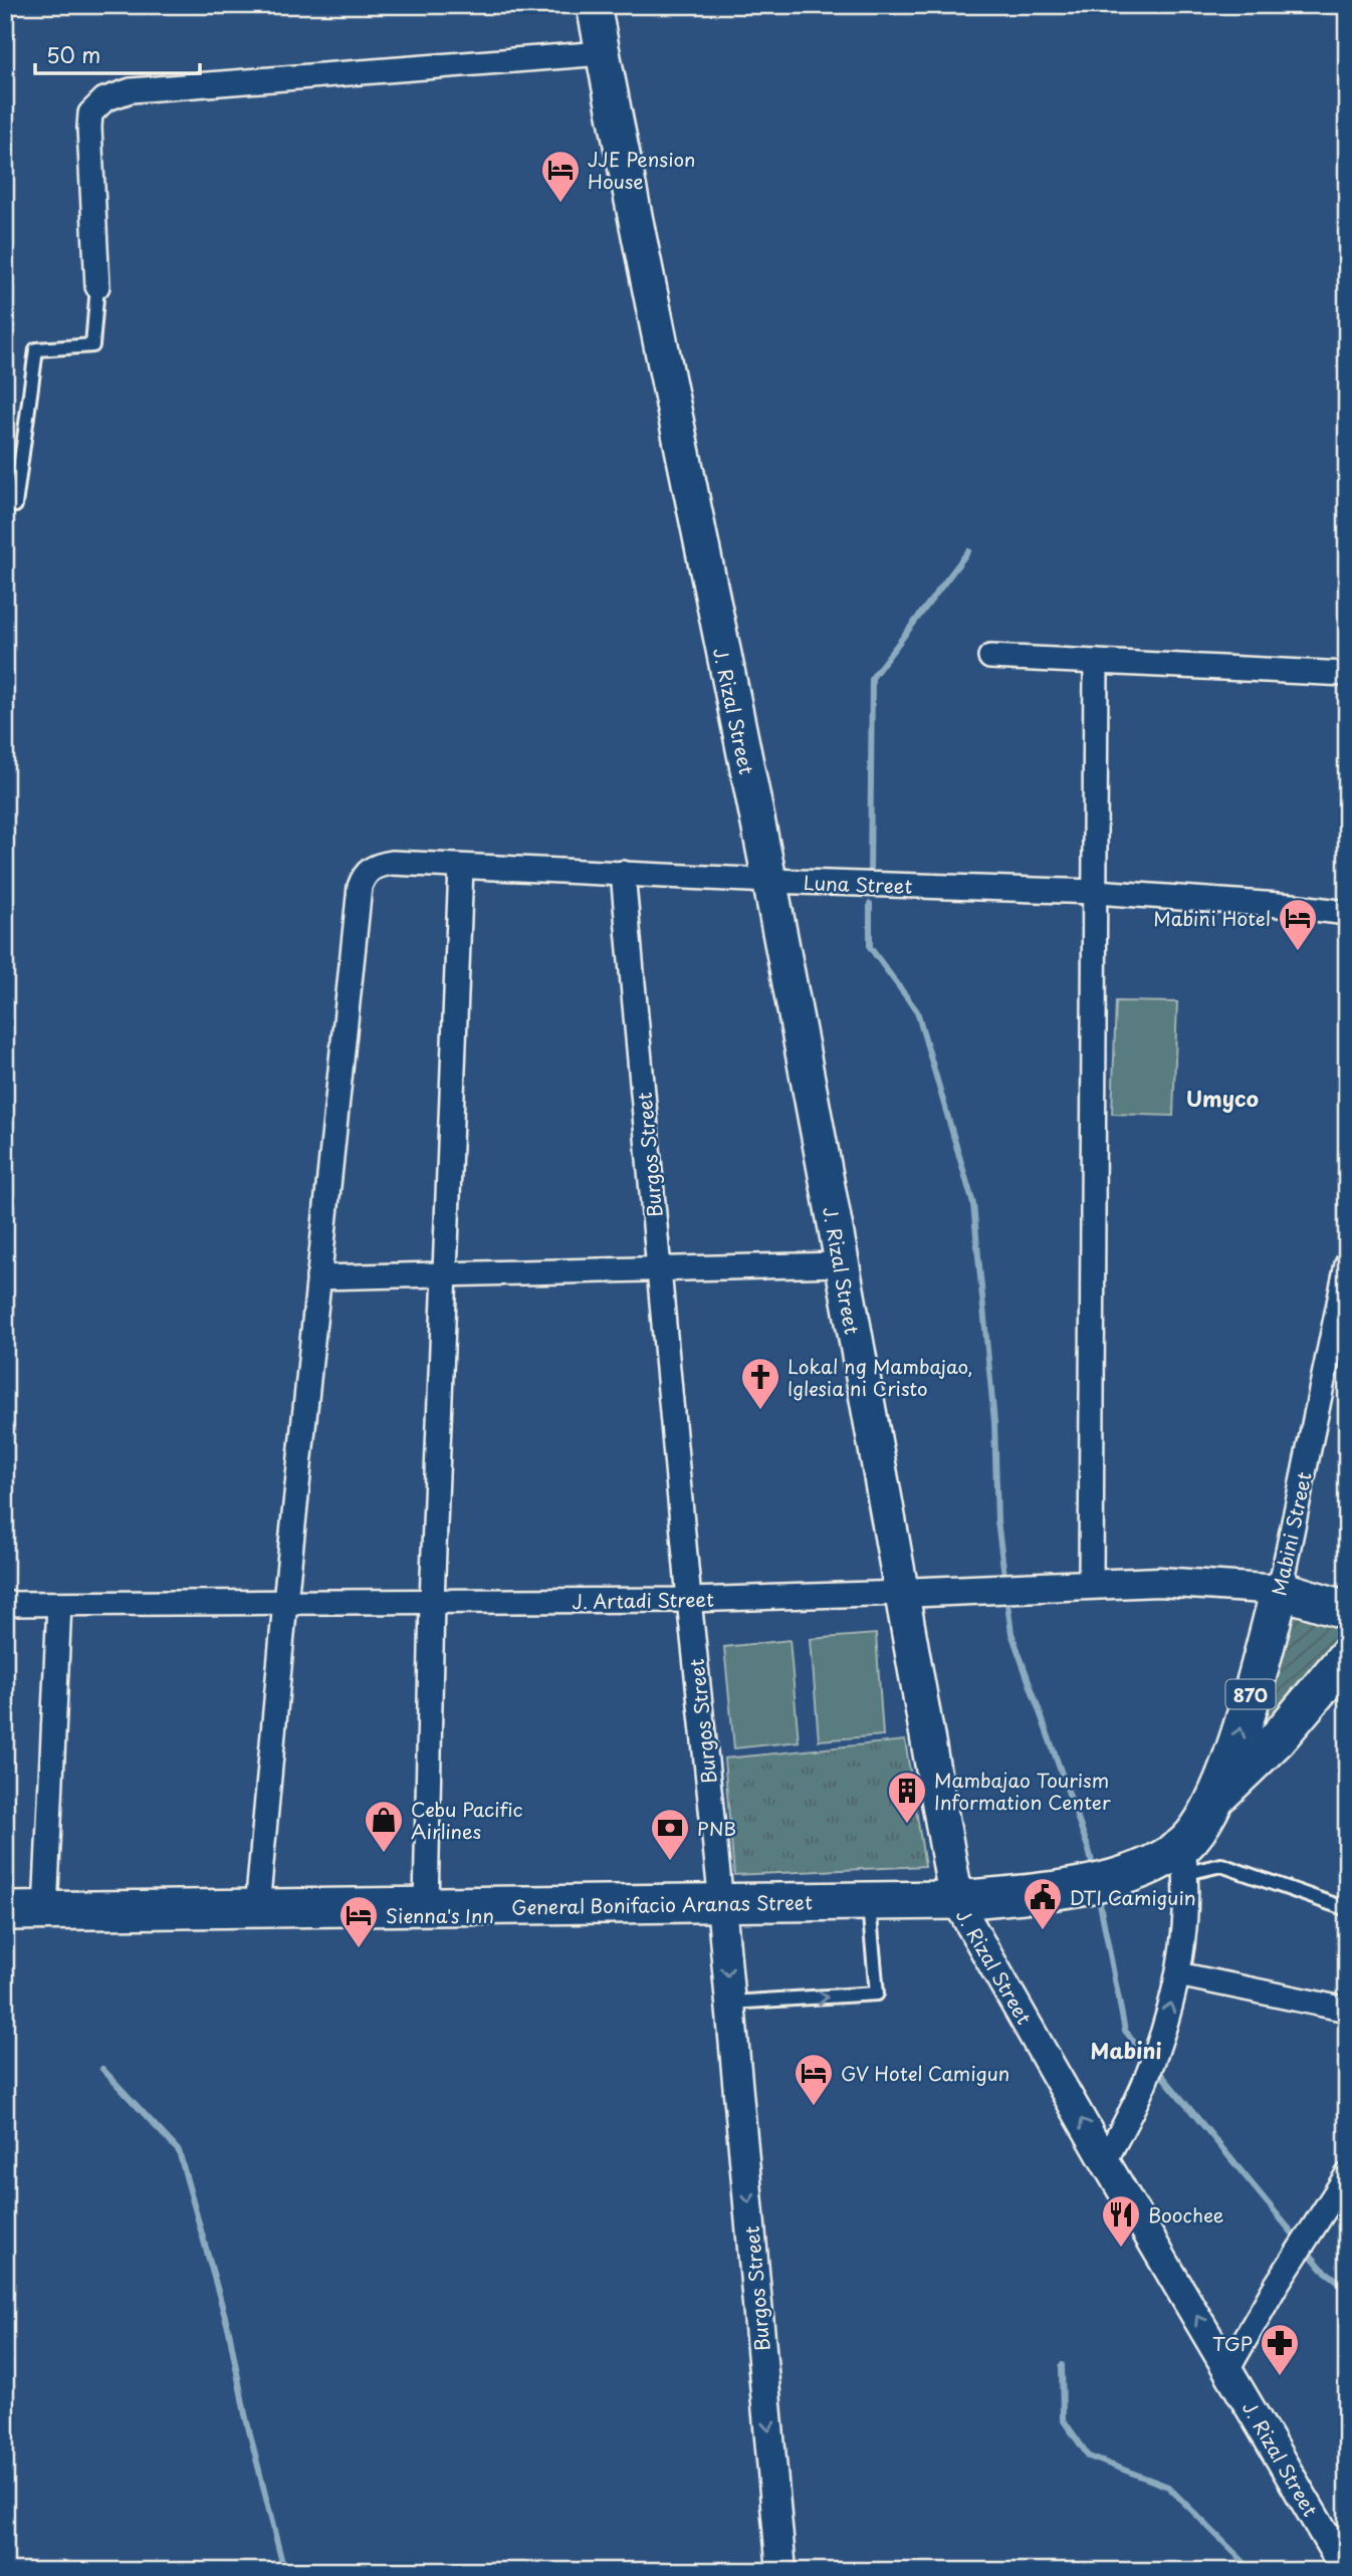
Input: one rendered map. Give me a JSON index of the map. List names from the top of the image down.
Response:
{
  "streets": {
    "main road": [
      "J. Rizal Street",
      "Mabini Street",
      "870",
      "General Bonifacio Aranas Street"
    ],
    "street": ["Luna Street", "Burgos Street", "J. Artadi Street"]
  },
  "crossings": [
    ["J. Rizal Street", "Luna Street"],
    ["J. Rizal Street", "J. Artadi Street"],
    ["J. Rizal Street", "General Bonifacio Aranas Street"],
    ["Luna Street", "Burgos Street"],
    ["Burgos Street", "J. Artadi Street"],
    ["Burgos Street", "General Bonifacio Aranas Street"],
    ["Mabini Street", "J. Artadi Street"],
    ["Mabini Street", "General Bonifacio Aranas Street"]
  ],
  "one_way": ["Burgos Street"],
  "districts": ["Umyco", "Mabini"],
  "places": {
    "hotel": [
      "JJE Pension House",
      "Mabini Hotel",
      "Sienna's Inn",
      "GV Hotel Camigun"
    ],
    "church": ["Lokal ng Mambajao, Iglesia ni Cristo"],
    "building": ["Mambajao Tourism Information Center"],
    "shop": ["Cebu Pacific Airlines"],
    "bank": ["PNB"],
    "public building": ["DTI Camiguin"],
    "restaurant": ["Boochee"],
    "pharmacy": ["TGP"]
  },
  "scale_bar": "50 m"
}
